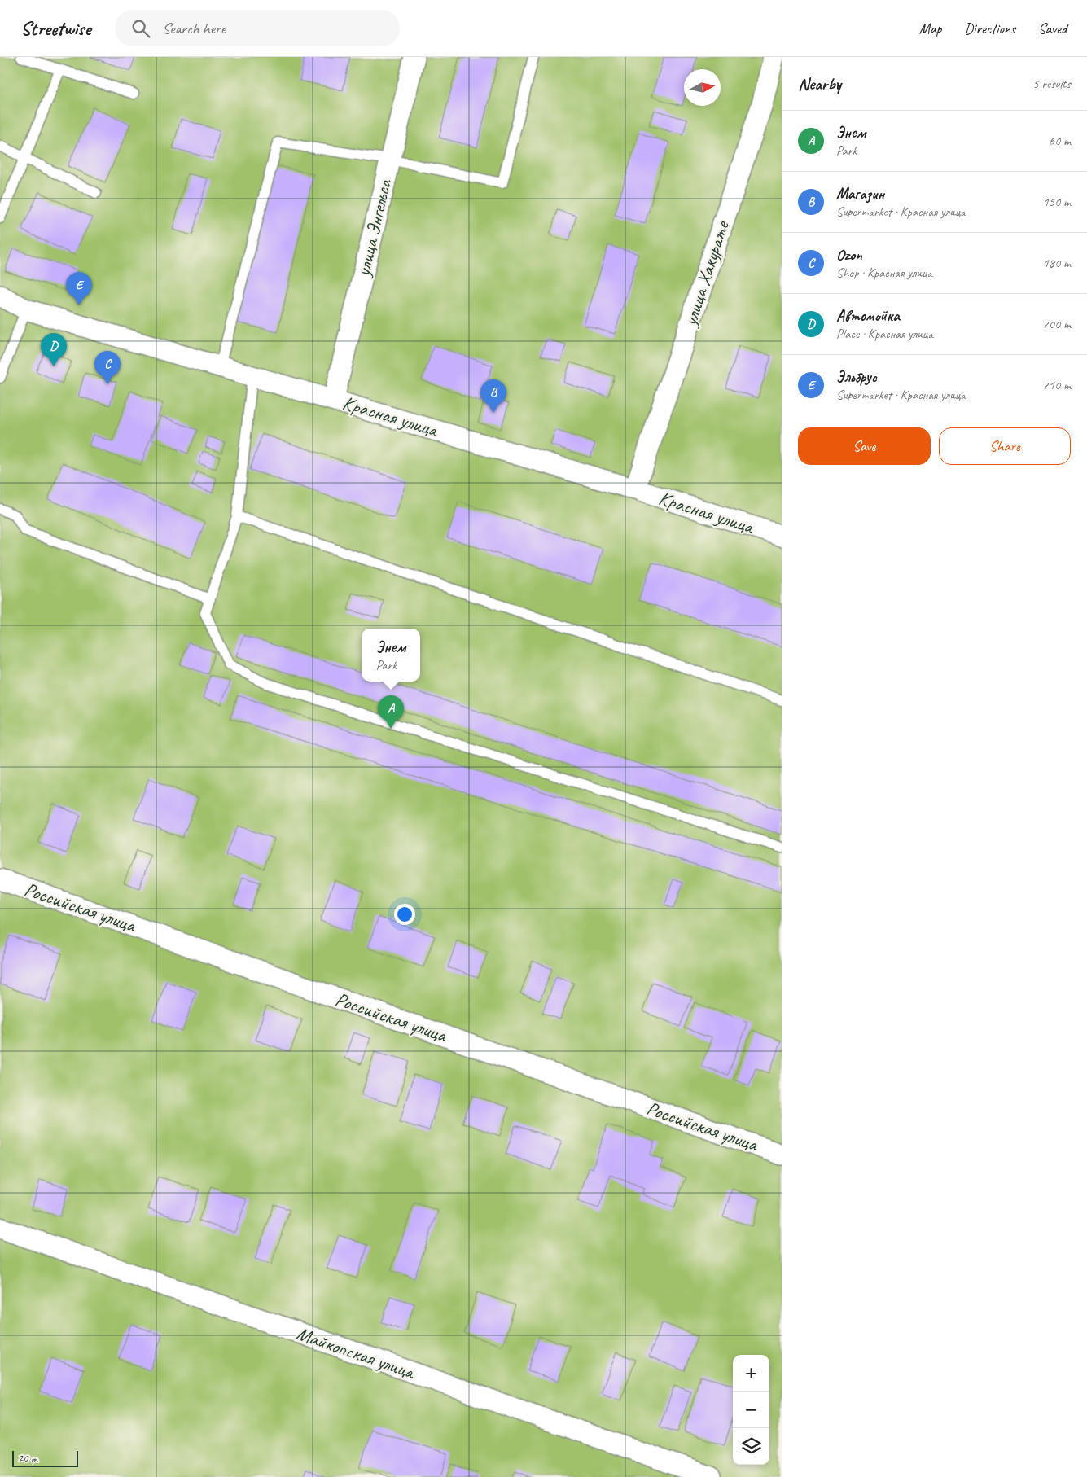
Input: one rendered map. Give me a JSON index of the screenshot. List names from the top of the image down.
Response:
{
  "streets": {
    "street": [
      "улица Энгельса",
      "улица Хакурате",
      "Красная улица",
      "Российская улица",
      "Майкопская улица"
    ]
  },
  "crossings": [
    ["улица Энгельса", "Красная улица"],
    ["улица Хакурате", "Красная улица"]
  ],
  "scale_bar": "20 m",
  "north": "right",
  "page": {
    "header": "Streetwise",
    "search": "Search here",
    "nav": ["Map", "Directions", "Saved"],
    "heading": ["Nearby", "5 results"],
    "list": [
      {
        "mark": "A",
        "name": "Энем",
        "note": "Park",
        "value": "60 m"
      },
      {
        "mark": "B",
        "name": "Магазин",
        "note": "Supermarket · Красная улица",
        "value": "150 m"
      },
      {
        "mark": "C",
        "name": "Ozon",
        "note": "Shop · Красная улица",
        "value": "180 m"
      },
      {
        "mark": "D",
        "name": "Автомойка",
        "note": "Place · Красная улица",
        "value": "200 m"
      },
      {
        "mark": "E",
        "name": "Эльбрус",
        "note": "Supermarket · Красная улица",
        "value": "210 m"
      }
    ],
    "pins": [
      "E",
      "D",
      "C",
      "B",
      "A"
    ],
    "buttons": ["Save", "Share"],
    "popup": ["Энем", "Park"],
    "map_buttons": ["+", "−"],
    "scale": "20 m"
  }
}
